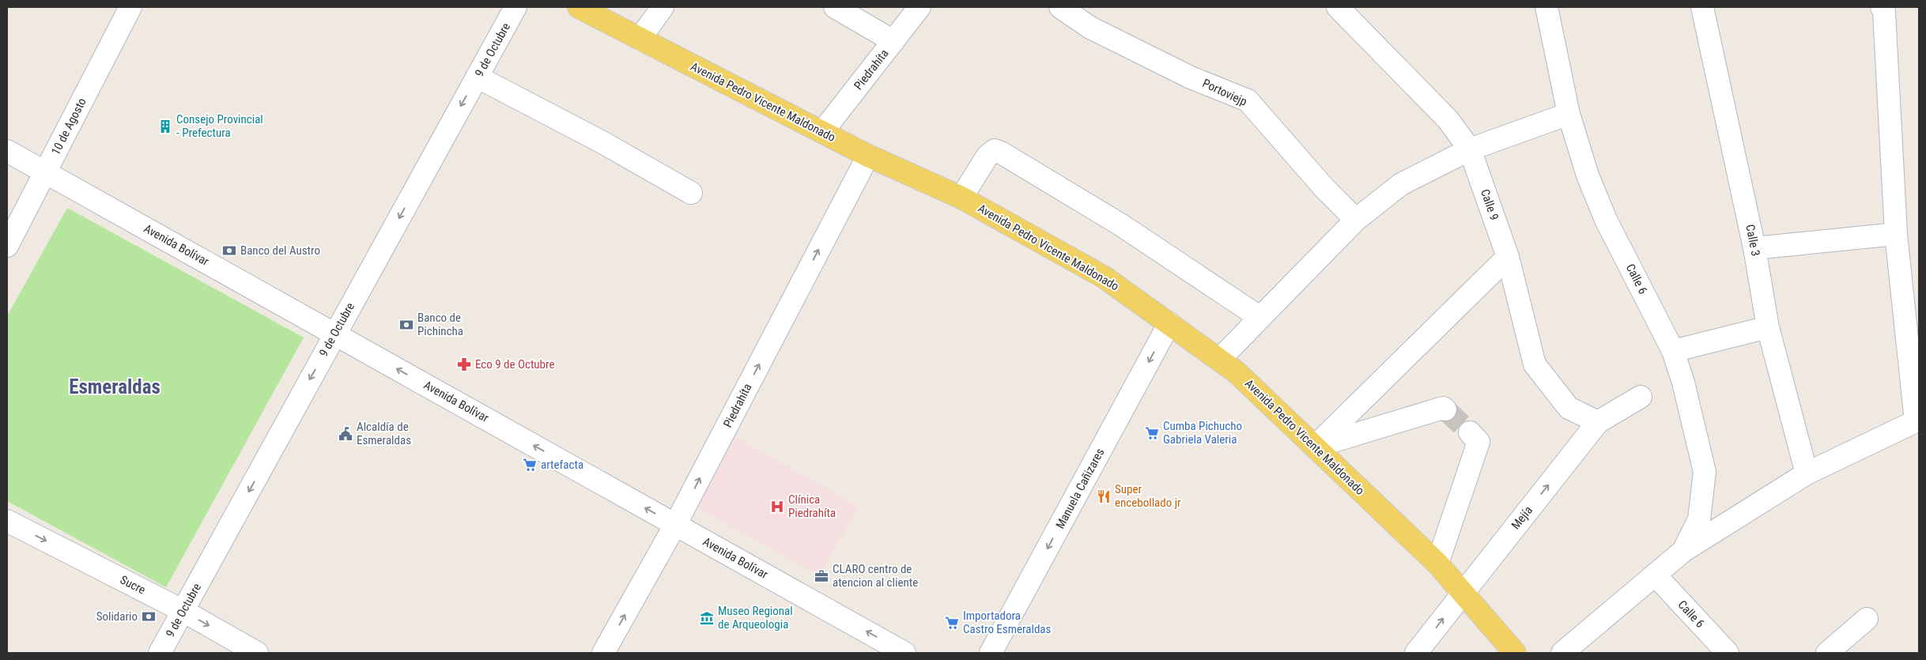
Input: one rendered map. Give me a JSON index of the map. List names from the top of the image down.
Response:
{
  "streets": {
    "main road": ["Avenida Pedro Vicente Maldonado"],
    "street": [
      "9 de Octubre",
      "Piedrahíta",
      "Portoviejp",
      "10 de Agosto",
      "Calle 9",
      "Calle 3",
      "Avenida Bolívar",
      "Calle 6",
      "Manuela Cañizares",
      "Mejía",
      "Sucre"
    ]
  },
  "crossings": [
    ["9 de Octubre", "Avenida Bolívar"],
    ["9 de Octubre", "Sucre"],
    ["Piedrahíta", "Avenida Pedro Vicente Maldonado"],
    ["Piedrahíta", "Avenida Bolívar"],
    ["Avenida Pedro Vicente Maldonado", "Manuela Cañizares"],
    ["Avenida Pedro Vicente Maldonado", "Mejía"],
    ["10 de Agosto", "Avenida Bolívar"],
    ["Calle 9", "Mejía"]
  ],
  "one_way": [
    "9 de Octubre",
    "Piedrahíta",
    "Avenida Bolívar",
    "Manuela Cañizares",
    "Sucre"
  ],
  "districts": ["Esmeraldas"],
  "places": {
    "building": ["Consejo Provincial - Prefectura"],
    "bank": ["Banco del Austro", "Banco de Pichincha", "Solidario"],
    "pharmacy": ["Eco 9 de Octubre"],
    "supermarket": ["Cumba Pichucho Gabriela Valeria", "artefacta", "Importadora Castro Esmeraldas"],
    "public building": ["Alcaldía de Esmeraldas"],
    "restaurant": ["Super encebollado jr"],
    "hospital": ["Clínica Piedrahíta"],
    "office": ["CLARO centro de atencion al cliente"],
    "museum": ["Museo Regional de Arqueologia"]
  }
}
